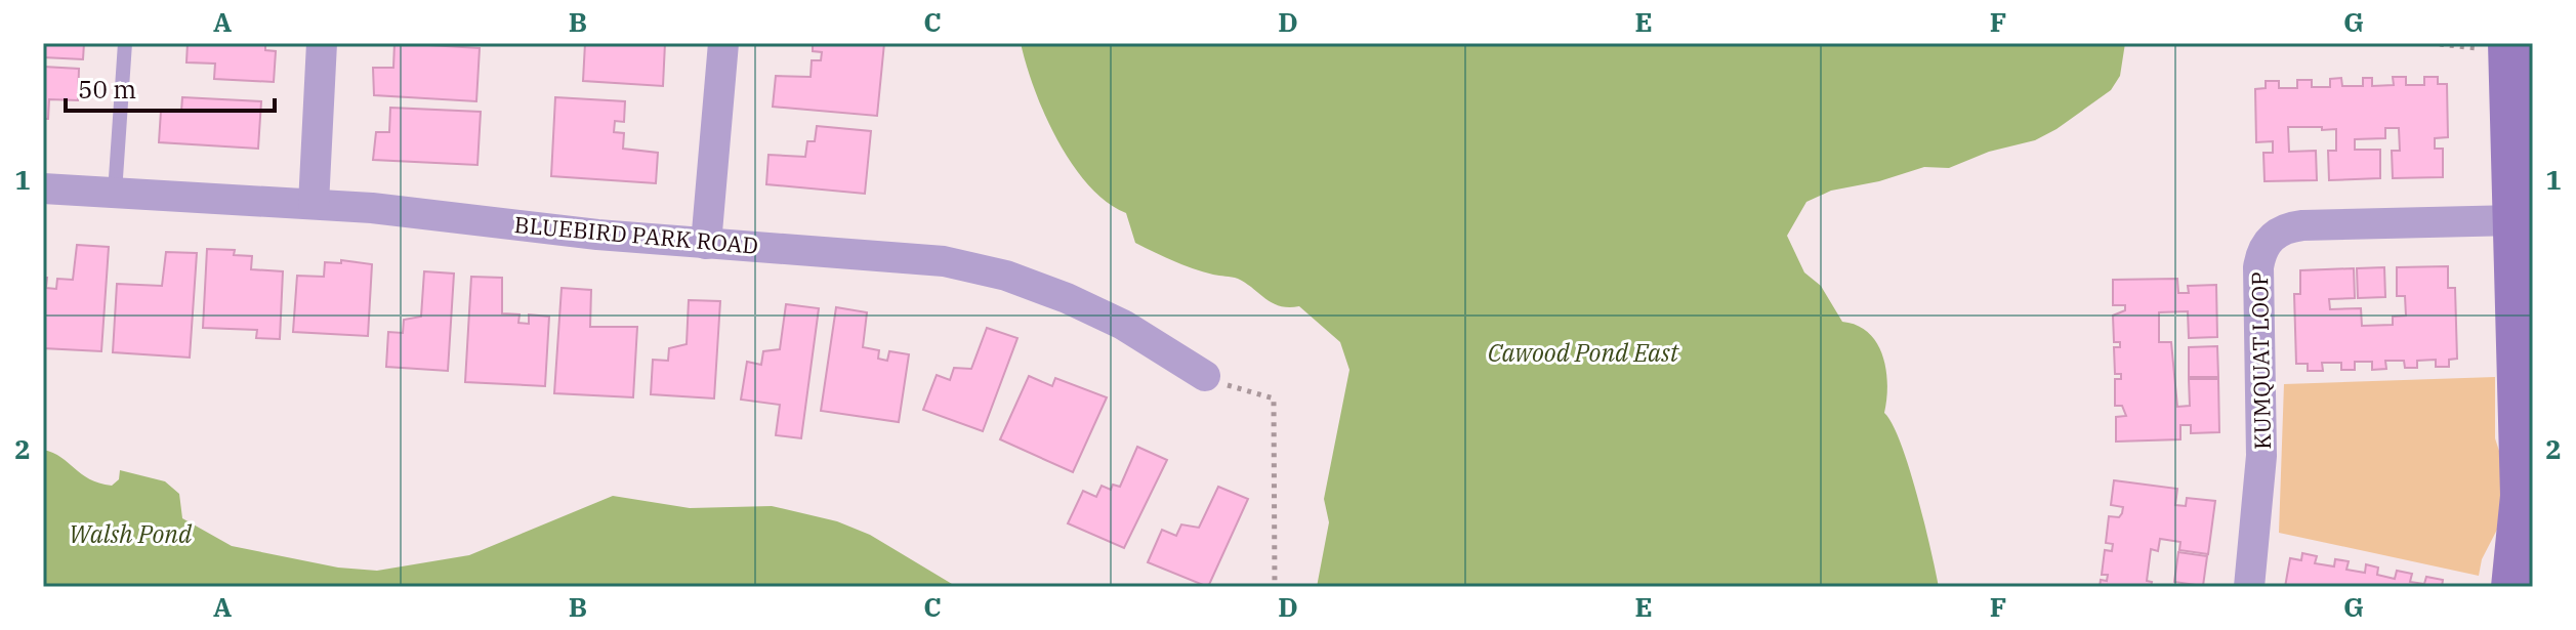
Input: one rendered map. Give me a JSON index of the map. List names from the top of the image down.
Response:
{
  "streets": {
    "street": ["BLUEBIRD PARK ROAD", "KUMQUAT LOOP"]
  },
  "water": ["Cawood Pond East", "Walsh Pond"],
  "scale_bar": "50 m",
  "grid": {
    "columns": [
      "A",
      "B",
      "C",
      "D",
      "E",
      "F",
      "G"
    ],
    "rows": ["1", "2"]
  }
}
